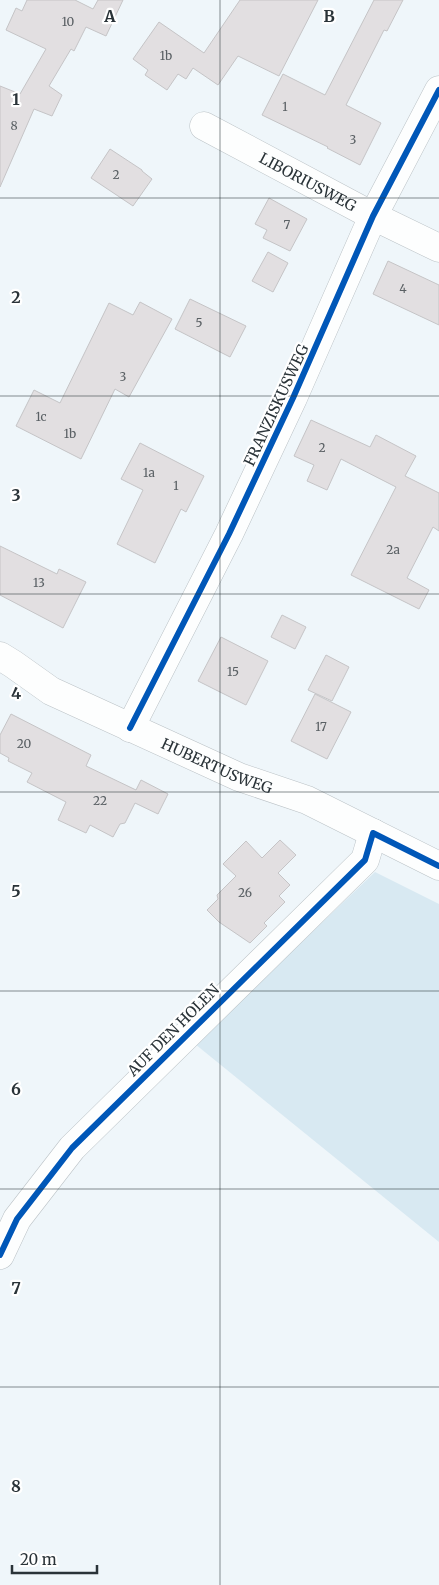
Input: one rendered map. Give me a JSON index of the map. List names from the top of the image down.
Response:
{
  "streets": {
    "street": [
      "LIBORIUSWEG",
      "FRANZISKUSWEG",
      "HUBERTUSWEG",
      "AUF DEN HOLEN"
    ]
  },
  "crossings": [
    ["LIBORIUSWEG", "FRANZISKUSWEG"],
    ["FRANZISKUSWEG", "HUBERTUSWEG"],
    ["HUBERTUSWEG", "AUF DEN HOLEN"]
  ],
  "house_numbers": [
    "10",
    "1b",
    "1",
    "8",
    "3",
    "2",
    "7",
    "4",
    "5",
    "3",
    "1c",
    "1b",
    "2",
    "1a",
    "1",
    "2a",
    "13",
    "15",
    "17",
    "20",
    "22",
    "26"
  ],
  "scale_bar": "20 m",
  "grid": {
    "columns": ["A", "B"],
    "rows": [
      "1",
      "2",
      "3",
      "4",
      "5",
      "6",
      "7",
      "8"
    ]
  }
}
